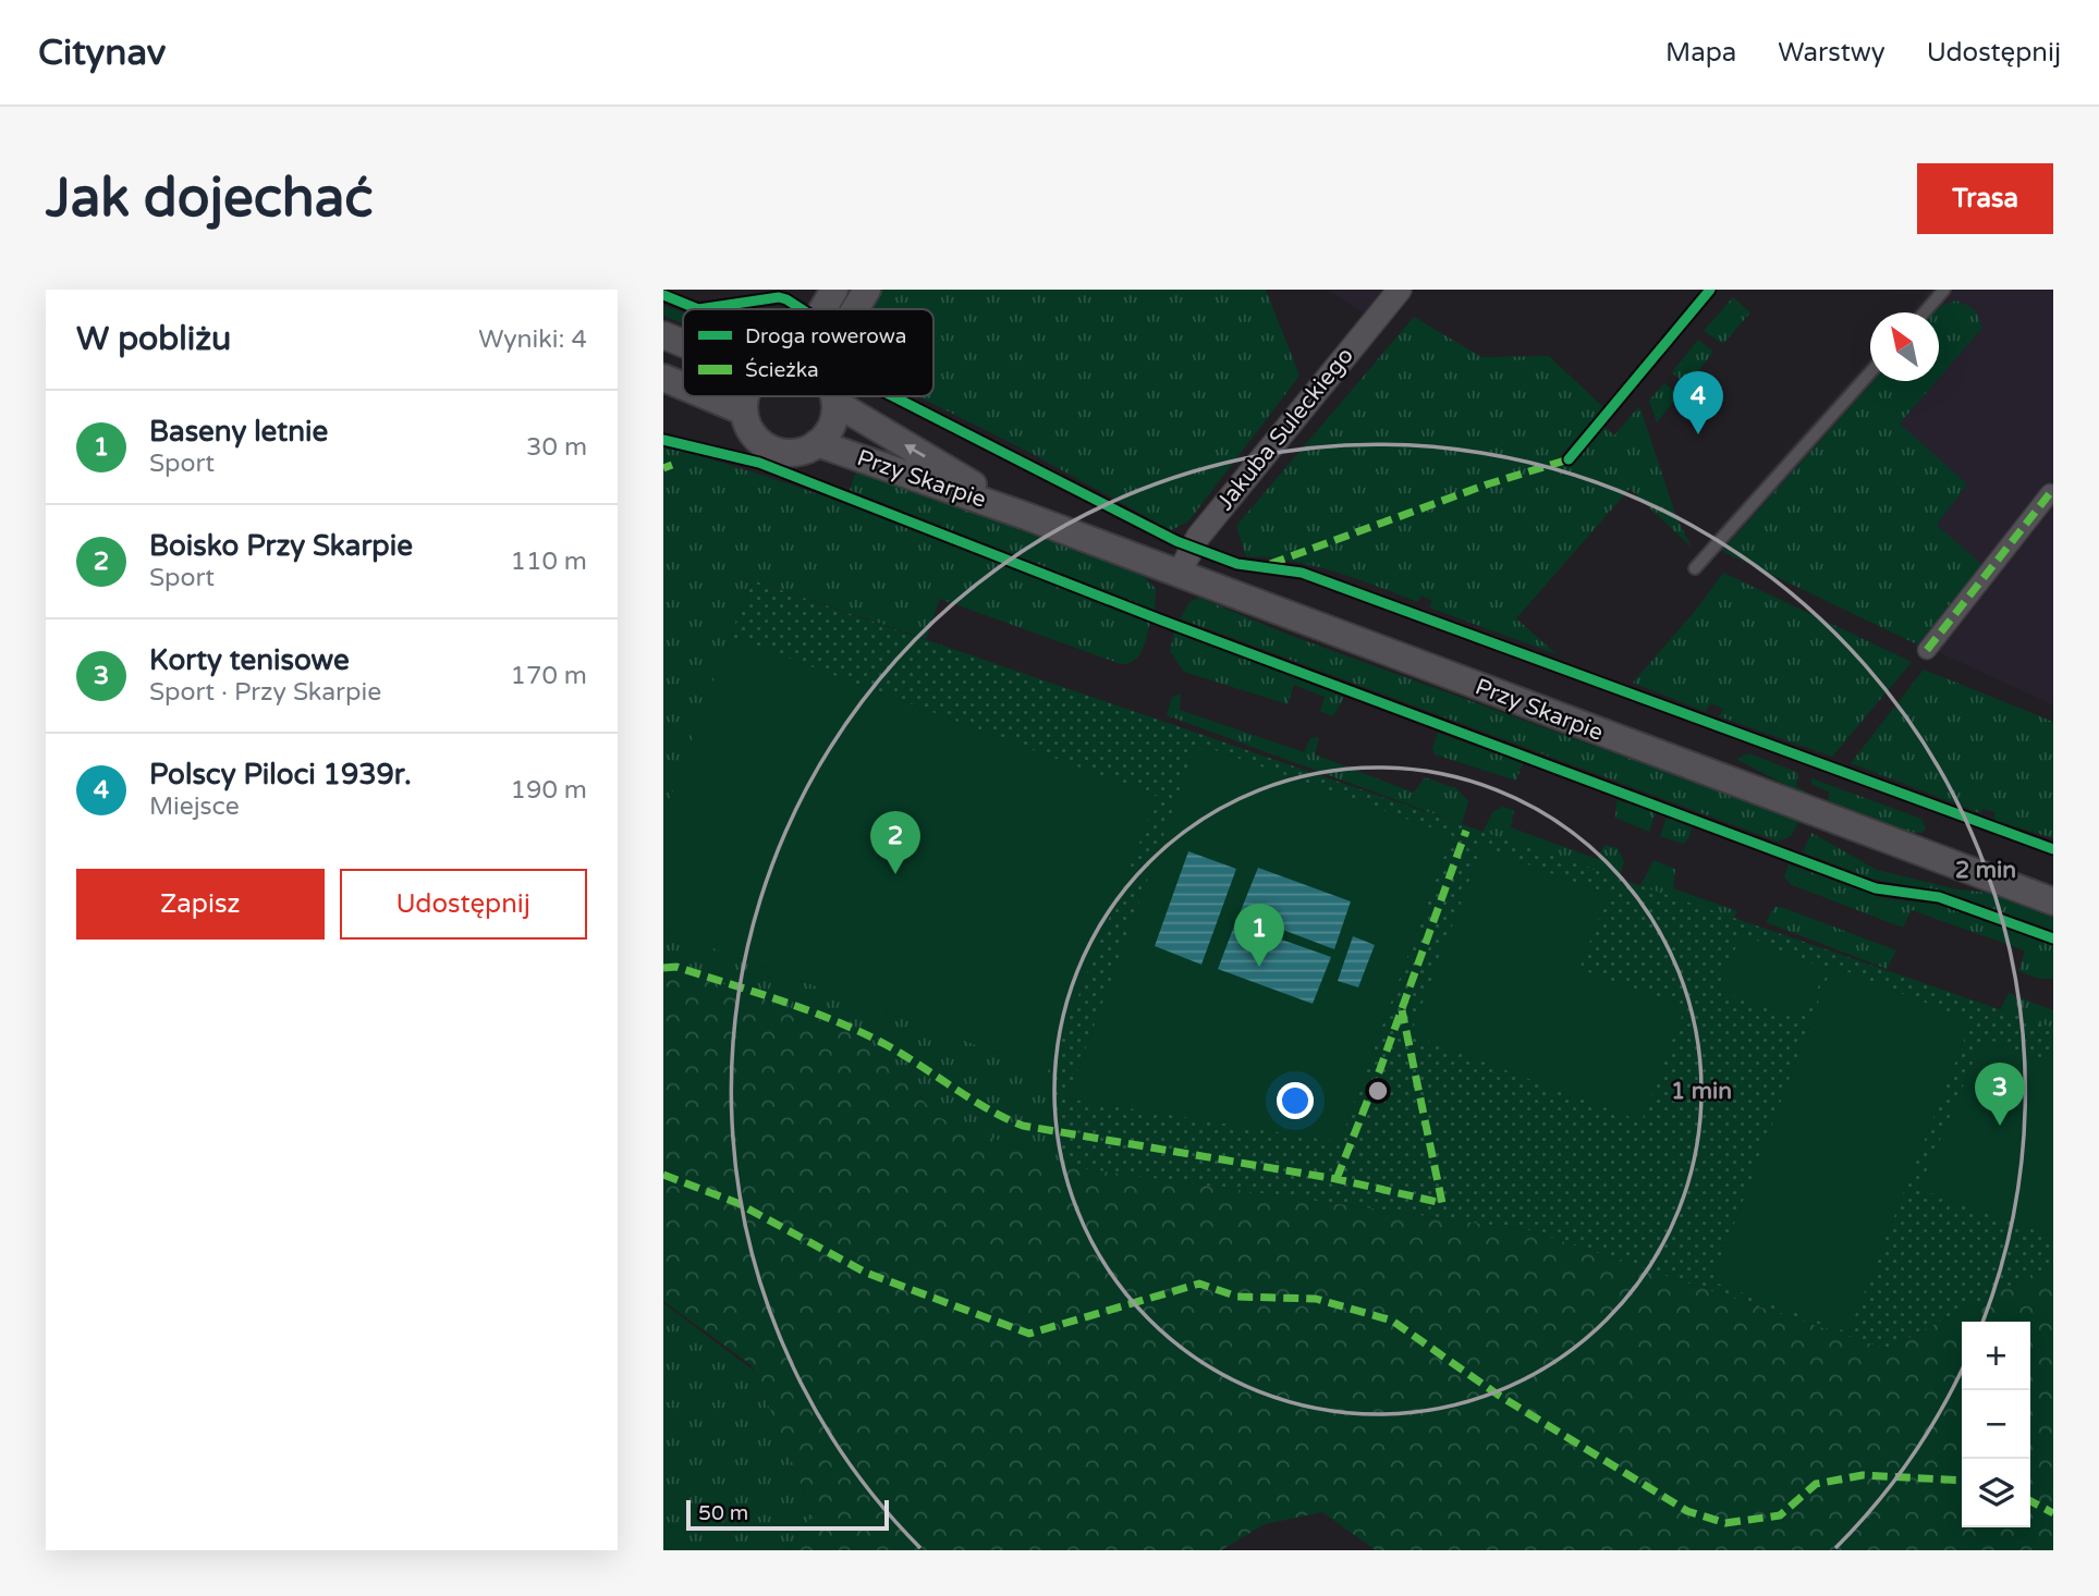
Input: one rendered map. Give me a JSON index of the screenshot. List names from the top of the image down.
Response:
{
  "streets": {
    "street": ["Jakuba Suleckiego", "Przy Skarpie"]
  },
  "crossings": [
    ["Jakuba Suleckiego", "Przy Skarpie"]
  ],
  "legend": ["Droga rowerowa", "Ścieżka"],
  "scale_bar": "50 m",
  "north": "top left",
  "page": {
    "header": "Citynav",
    "nav": ["Mapa", "Warstwy", "Udostępnij"],
    "buttons": [
      "Trasa",
      ["Zapisz", "Udostępnij"]
    ],
    "title": "Jak dojechać",
    "heading": ["W pobliżu", "Wyniki: 4"],
    "pins": [
      "4",
      "2",
      "1",
      "3"
    ],
    "list": [
      {
        "mark": "1",
        "name": "Baseny letnie",
        "note": "Sport",
        "value": "30 m"
      },
      {
        "mark": "2",
        "name": "Boisko Przy Skarpie",
        "note": "Sport",
        "value": "110 m"
      },
      {
        "mark": "3",
        "name": "Korty tenisowe",
        "note": "Sport · Przy Skarpie",
        "value": "170 m"
      },
      {
        "mark": "4",
        "name": "Polscy Piloci 1939r.",
        "note": "Miejsce",
        "value": "190 m"
      }
    ],
    "map_buttons": ["+", "−"],
    "scale": "50 m"
  },
  "rings": ["2 min", "1 min"]
}
